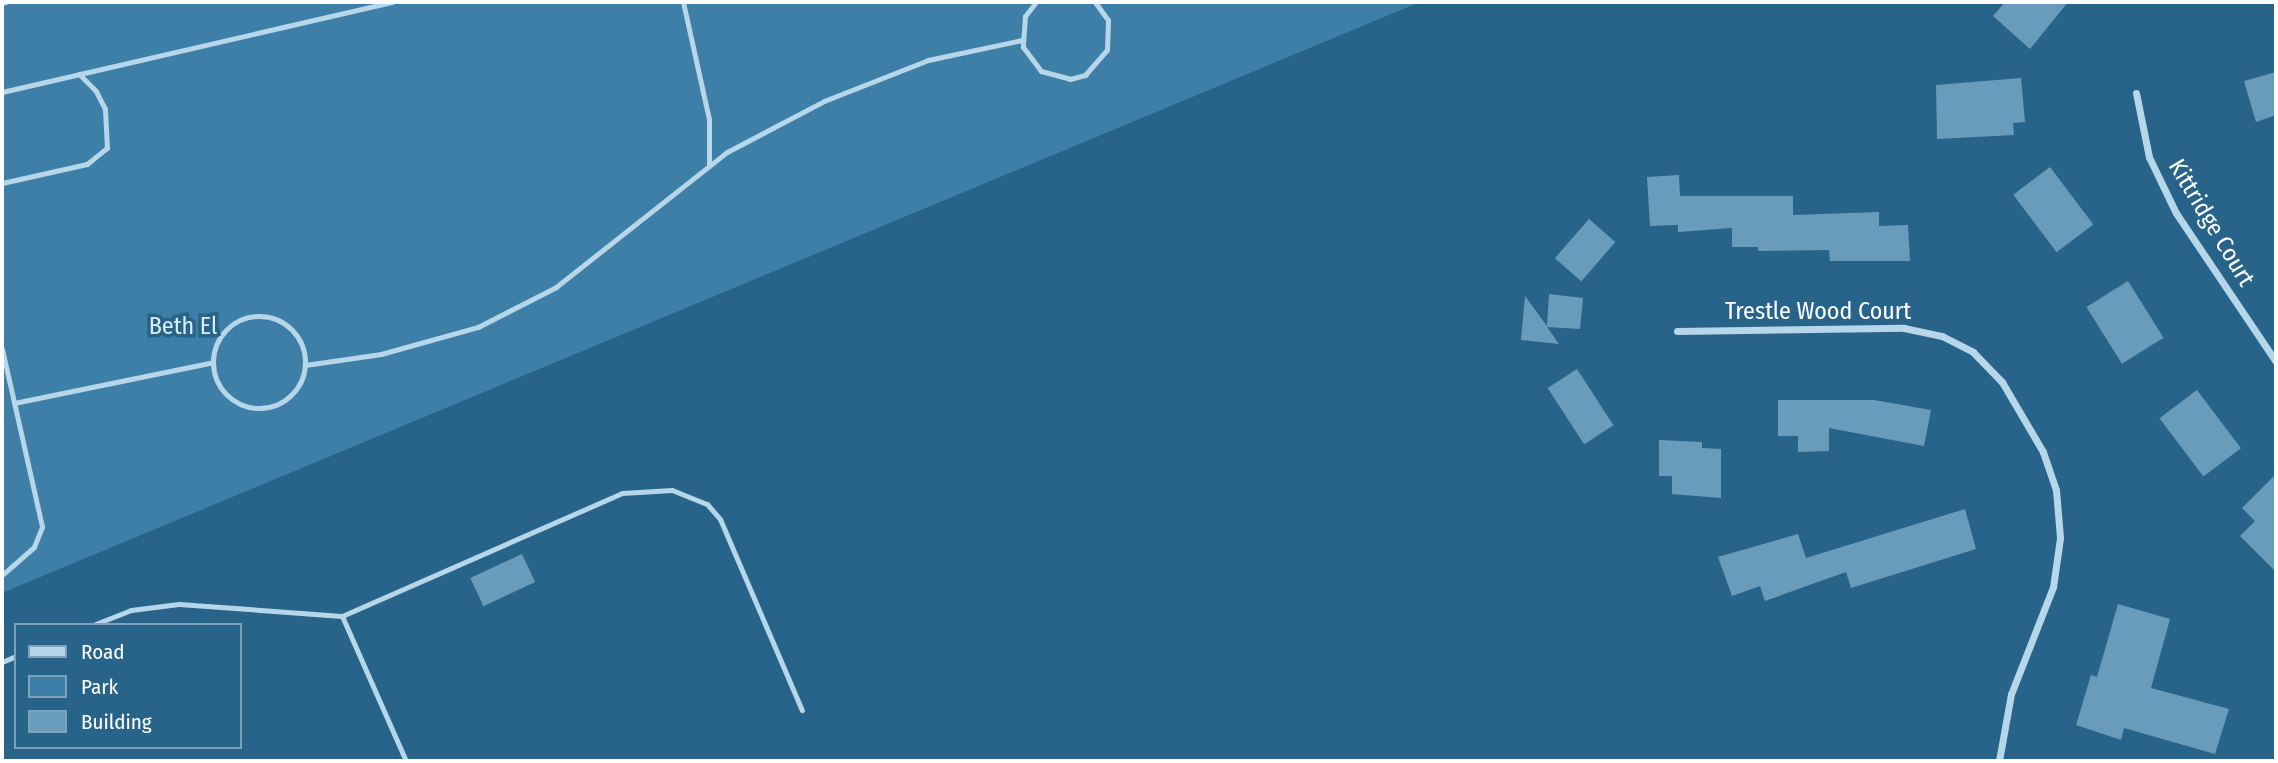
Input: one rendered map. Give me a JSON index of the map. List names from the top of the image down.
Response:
{
  "streets": {
    "street": ["Kittridge Court", "Trestle Wood Court"]
  },
  "parks": ["Beth El"],
  "legend": ["Road", "Park", "Building"]
}
